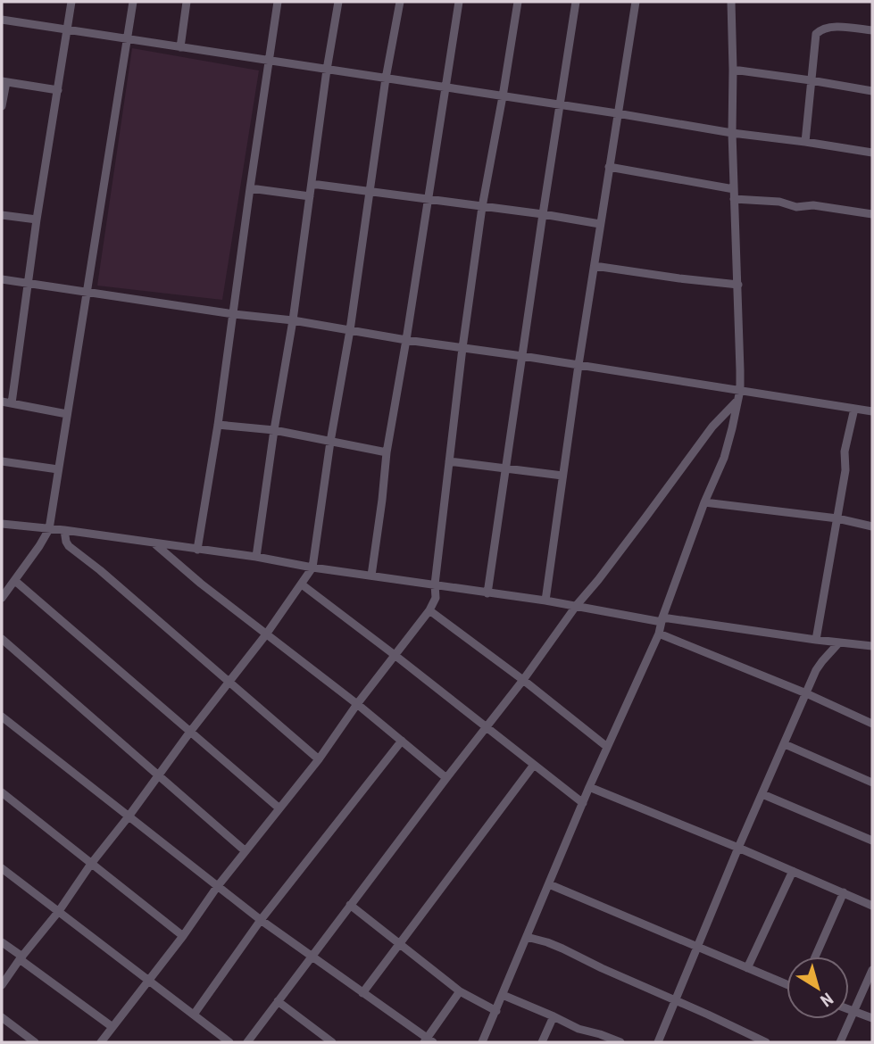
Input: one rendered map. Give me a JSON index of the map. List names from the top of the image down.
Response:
{
  "north": "bottom right"
}
